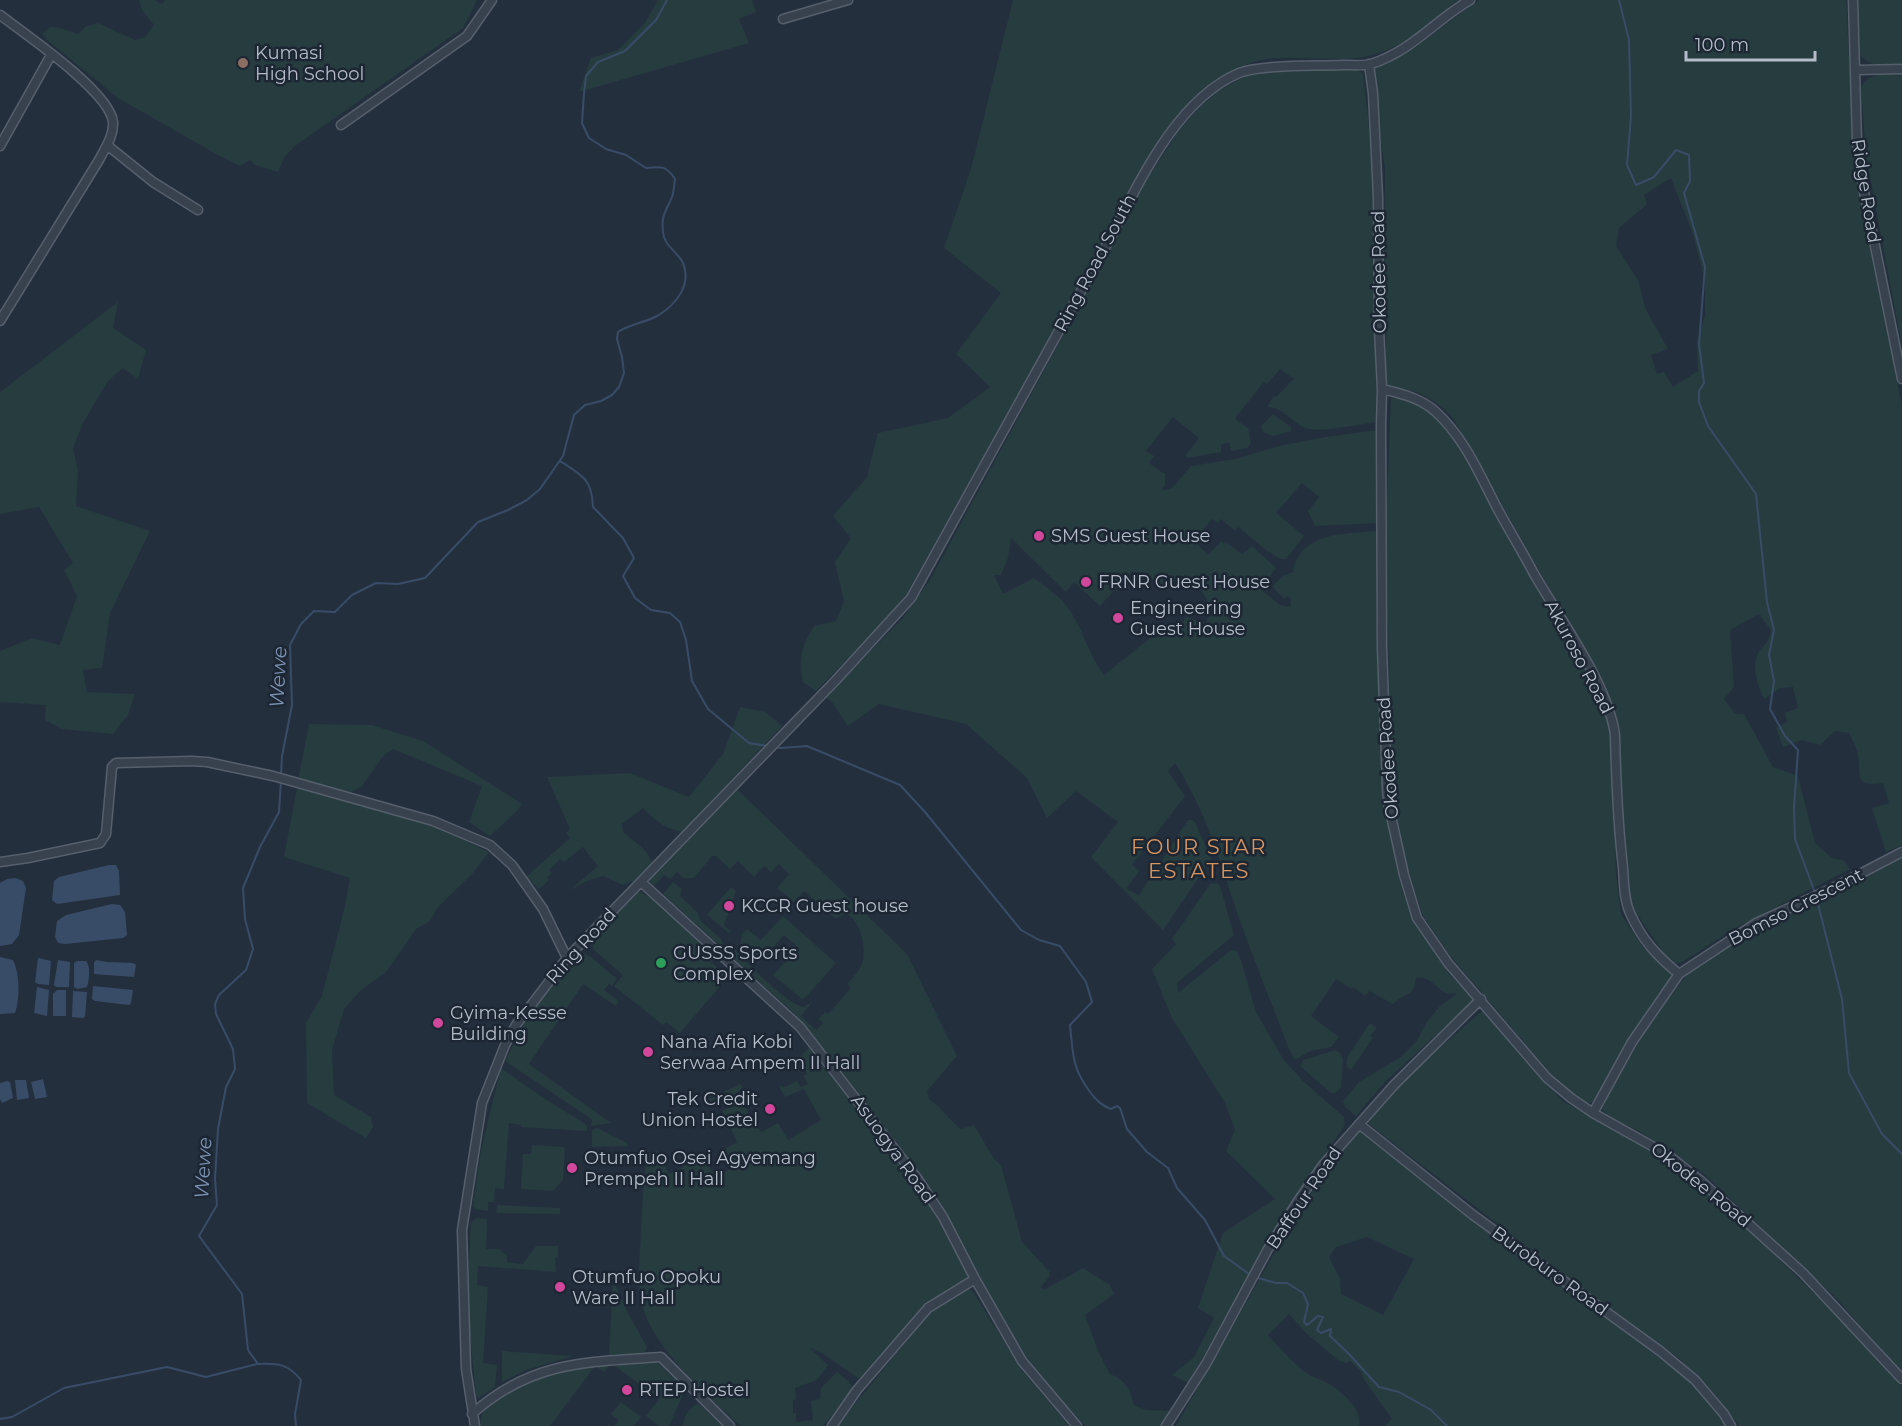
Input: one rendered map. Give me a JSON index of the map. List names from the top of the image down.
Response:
{
  "streets": {
    "street": [
      "Ridge Road",
      "Ring Road South",
      "Okodee Road",
      "Akuroso Road",
      "Bomso Crescent",
      "Ring Road",
      "Asuogya Road",
      "Baffour Road",
      "Buroburo Road"
    ]
  },
  "crossings": [
    ["Ring Road South", "Okodee Road"],
    ["Ring Road South", "Ring Road"],
    ["Okodee Road", "Akuroso Road"],
    ["Okodee Road", "Bomso Crescent"],
    ["Okodee Road", "Baffour Road"],
    ["Akuroso Road", "Bomso Crescent"],
    ["Ring Road", "Asuogya Road"],
    ["Baffour Road", "Buroburo Road"]
  ],
  "districts": ["FOUR STAR ESTATES"],
  "water": ["Wewe"],
  "places": [
    "Kumasi High School",
    "SMS Guest House",
    "FRNR Guest House",
    "Engineering Guest House",
    "KCCR Guest house",
    "GUSSS Sports Complex",
    "Gyima-Kesse Building",
    "Nana Afia Kobi Serwaa Ampem II Hall",
    "Tek Credit Union Hostel",
    "Otumfuo Osei Agyemang Prempeh II Hall",
    "Otumfuo Opoku Ware II Hall",
    "RTEP Hostel"
  ],
  "scale_bar": "100 m"
}
